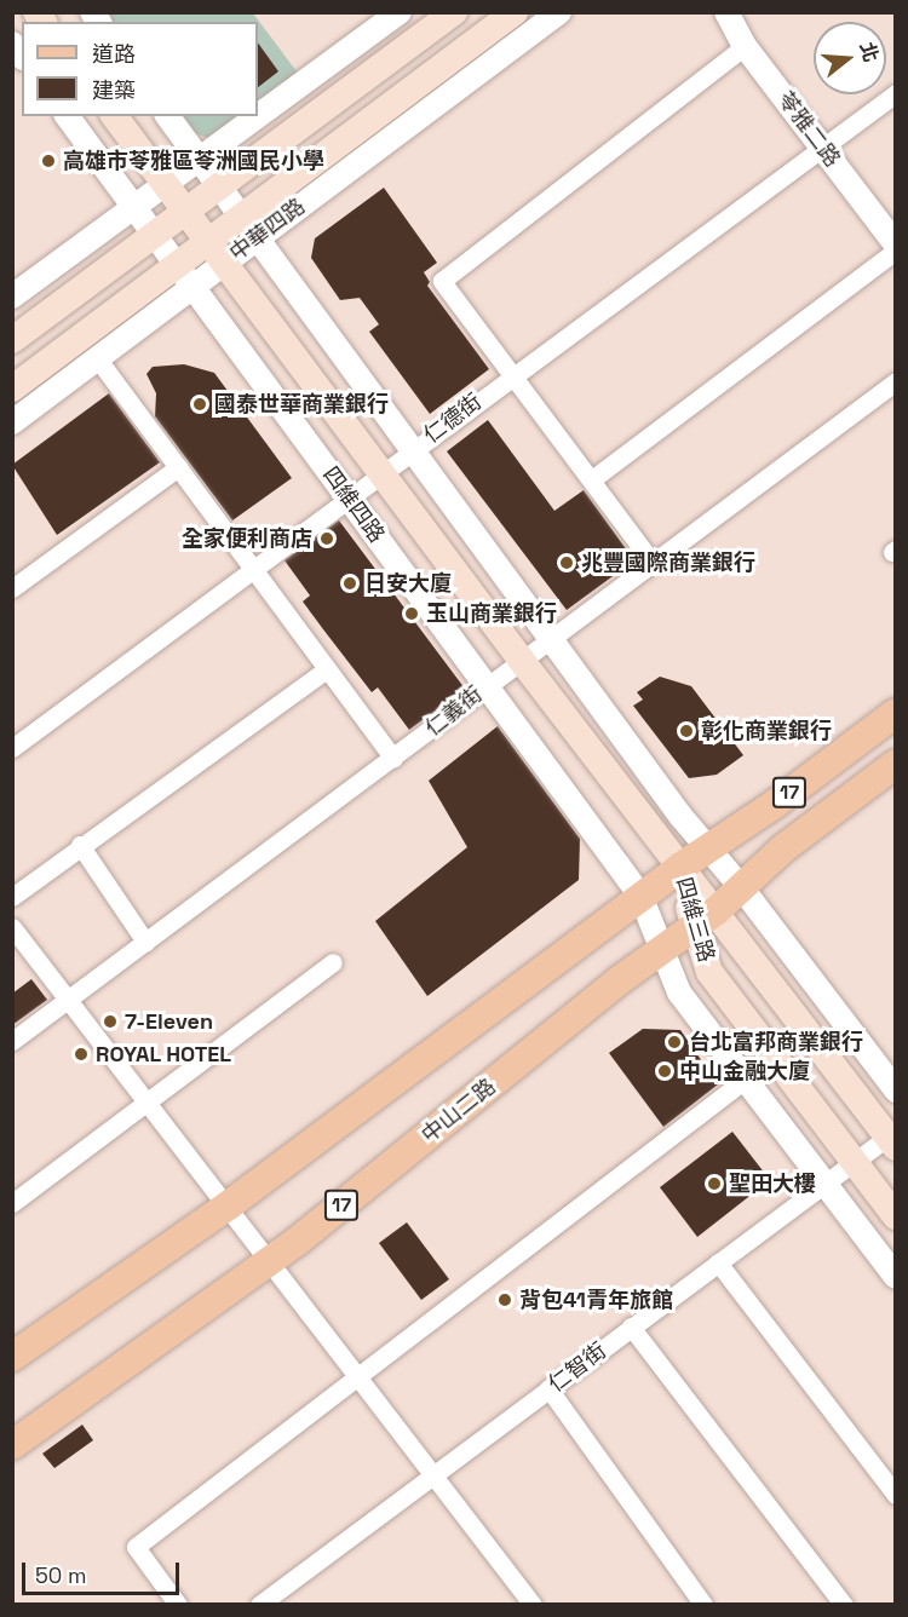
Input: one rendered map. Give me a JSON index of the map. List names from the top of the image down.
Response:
{
  "streets": {
    "main road": [
      "中華四路",
      "四維四路",
      "17",
      "四維三路",
      "中山二路"
    ],
    "street": [
      "苓雅二路",
      "仁德街",
      "仁義街",
      "仁智街"
    ]
  },
  "crossings": [
    ["苓雅二路", "仁德街"],
    ["中華四路", "四維四路"],
    ["仁德街", "四維四路"],
    ["四維四路", "仁義街"],
    ["四維四路", "17"],
    ["四維四路", "四維三路"],
    ["17", "四維三路"],
    ["四維三路", "中山二路"],
    ["四維三路", "仁智街"]
  ],
  "places": [
    "高雄市苓雅區苓洲國民小學",
    "國泰世華商業銀行",
    "全家便利商店",
    "兆豐國際商業銀行",
    "日安大廈",
    "玉山商業銀行",
    "彰化商業銀行",
    "7-Eleven",
    "台北富邦商業銀行",
    "ROYAL HOTEL",
    "中山金融大廈",
    "聖田大樓",
    "背包41青年旅館"
  ],
  "legend": ["道路", "建築"],
  "scale_bar": "50 m",
  "north": "right"
}
